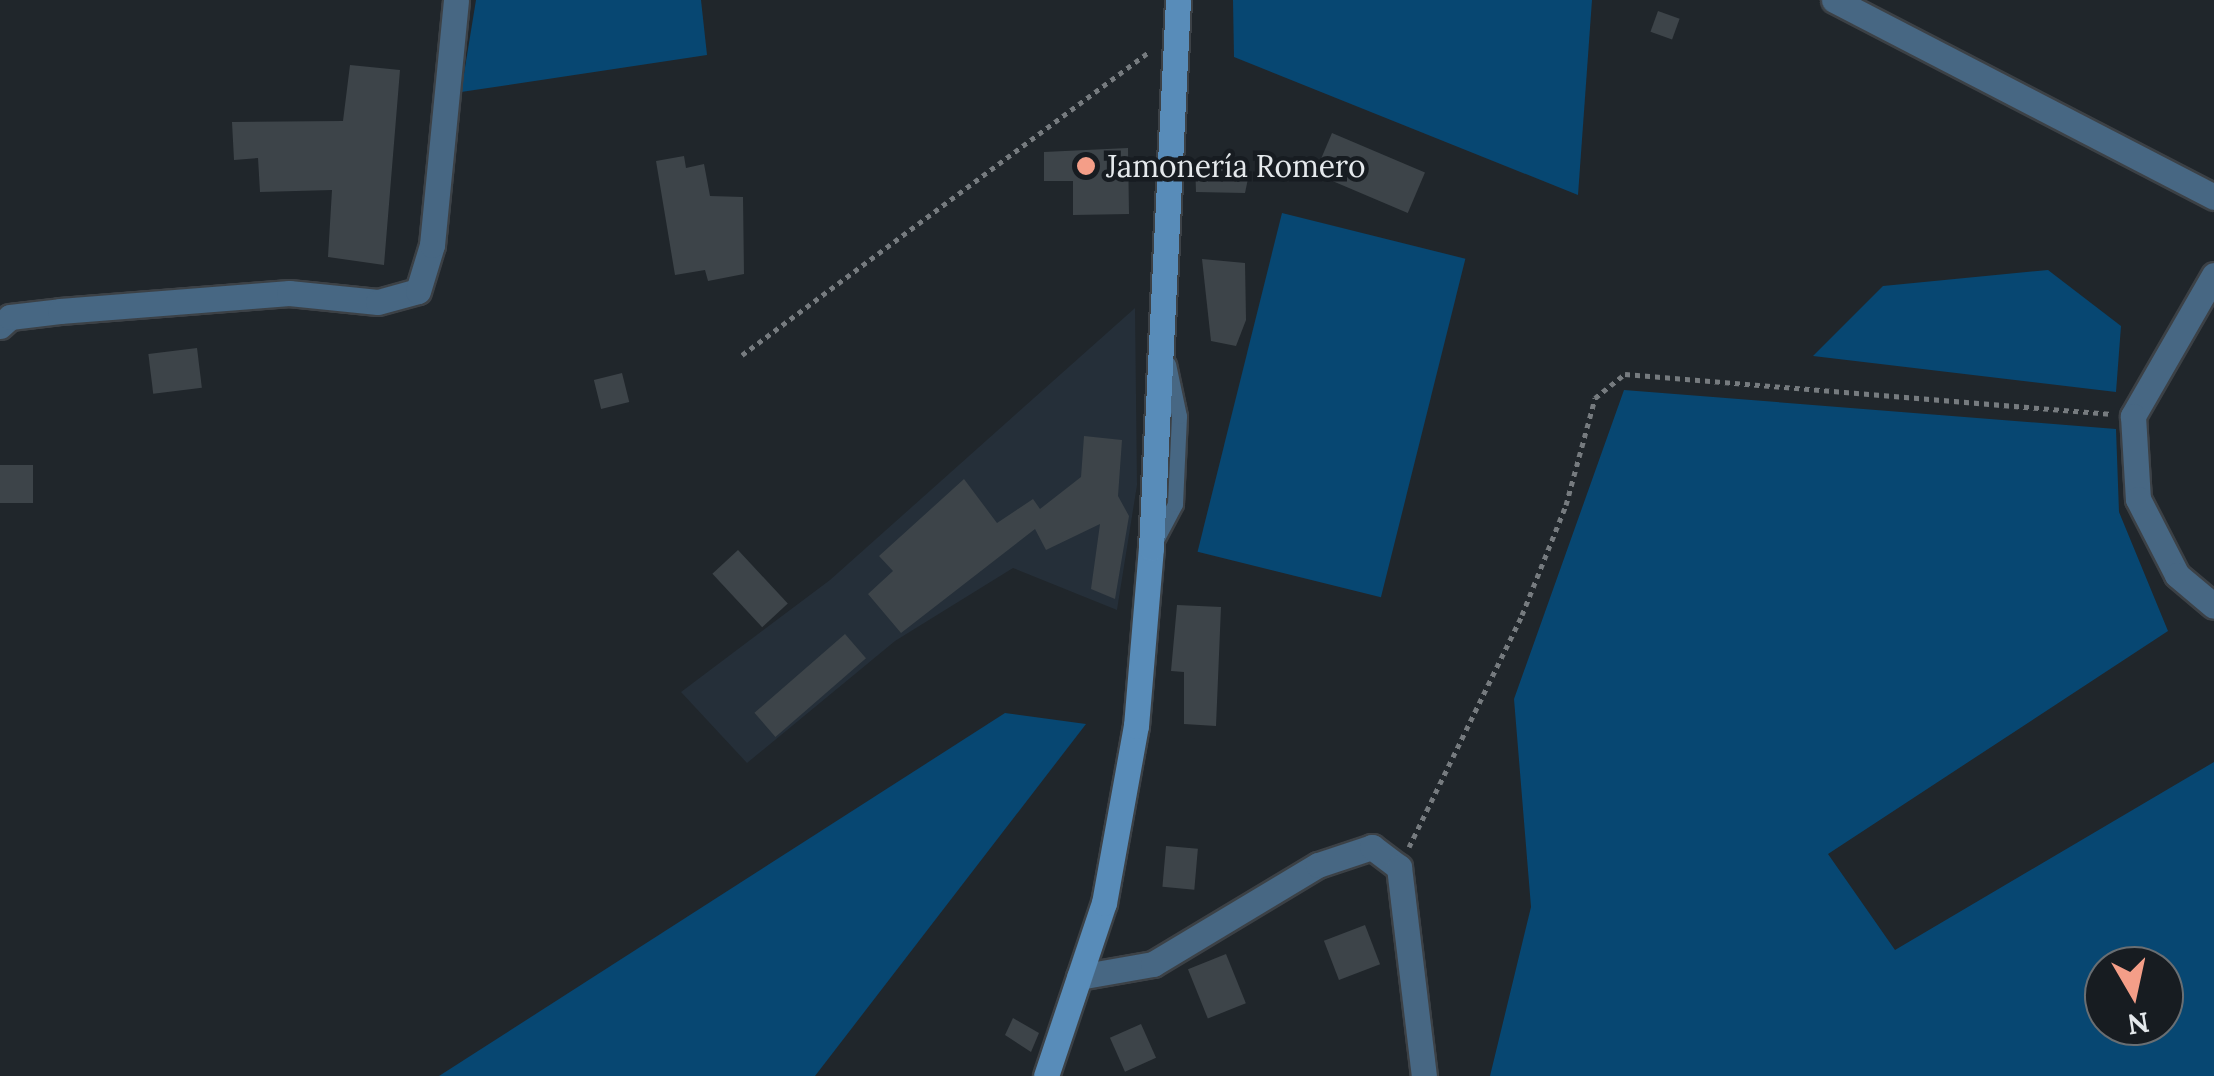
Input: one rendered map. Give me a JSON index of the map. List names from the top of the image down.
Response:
{
  "places": ["Jamonería Romero"],
  "north": "bottom"
}
